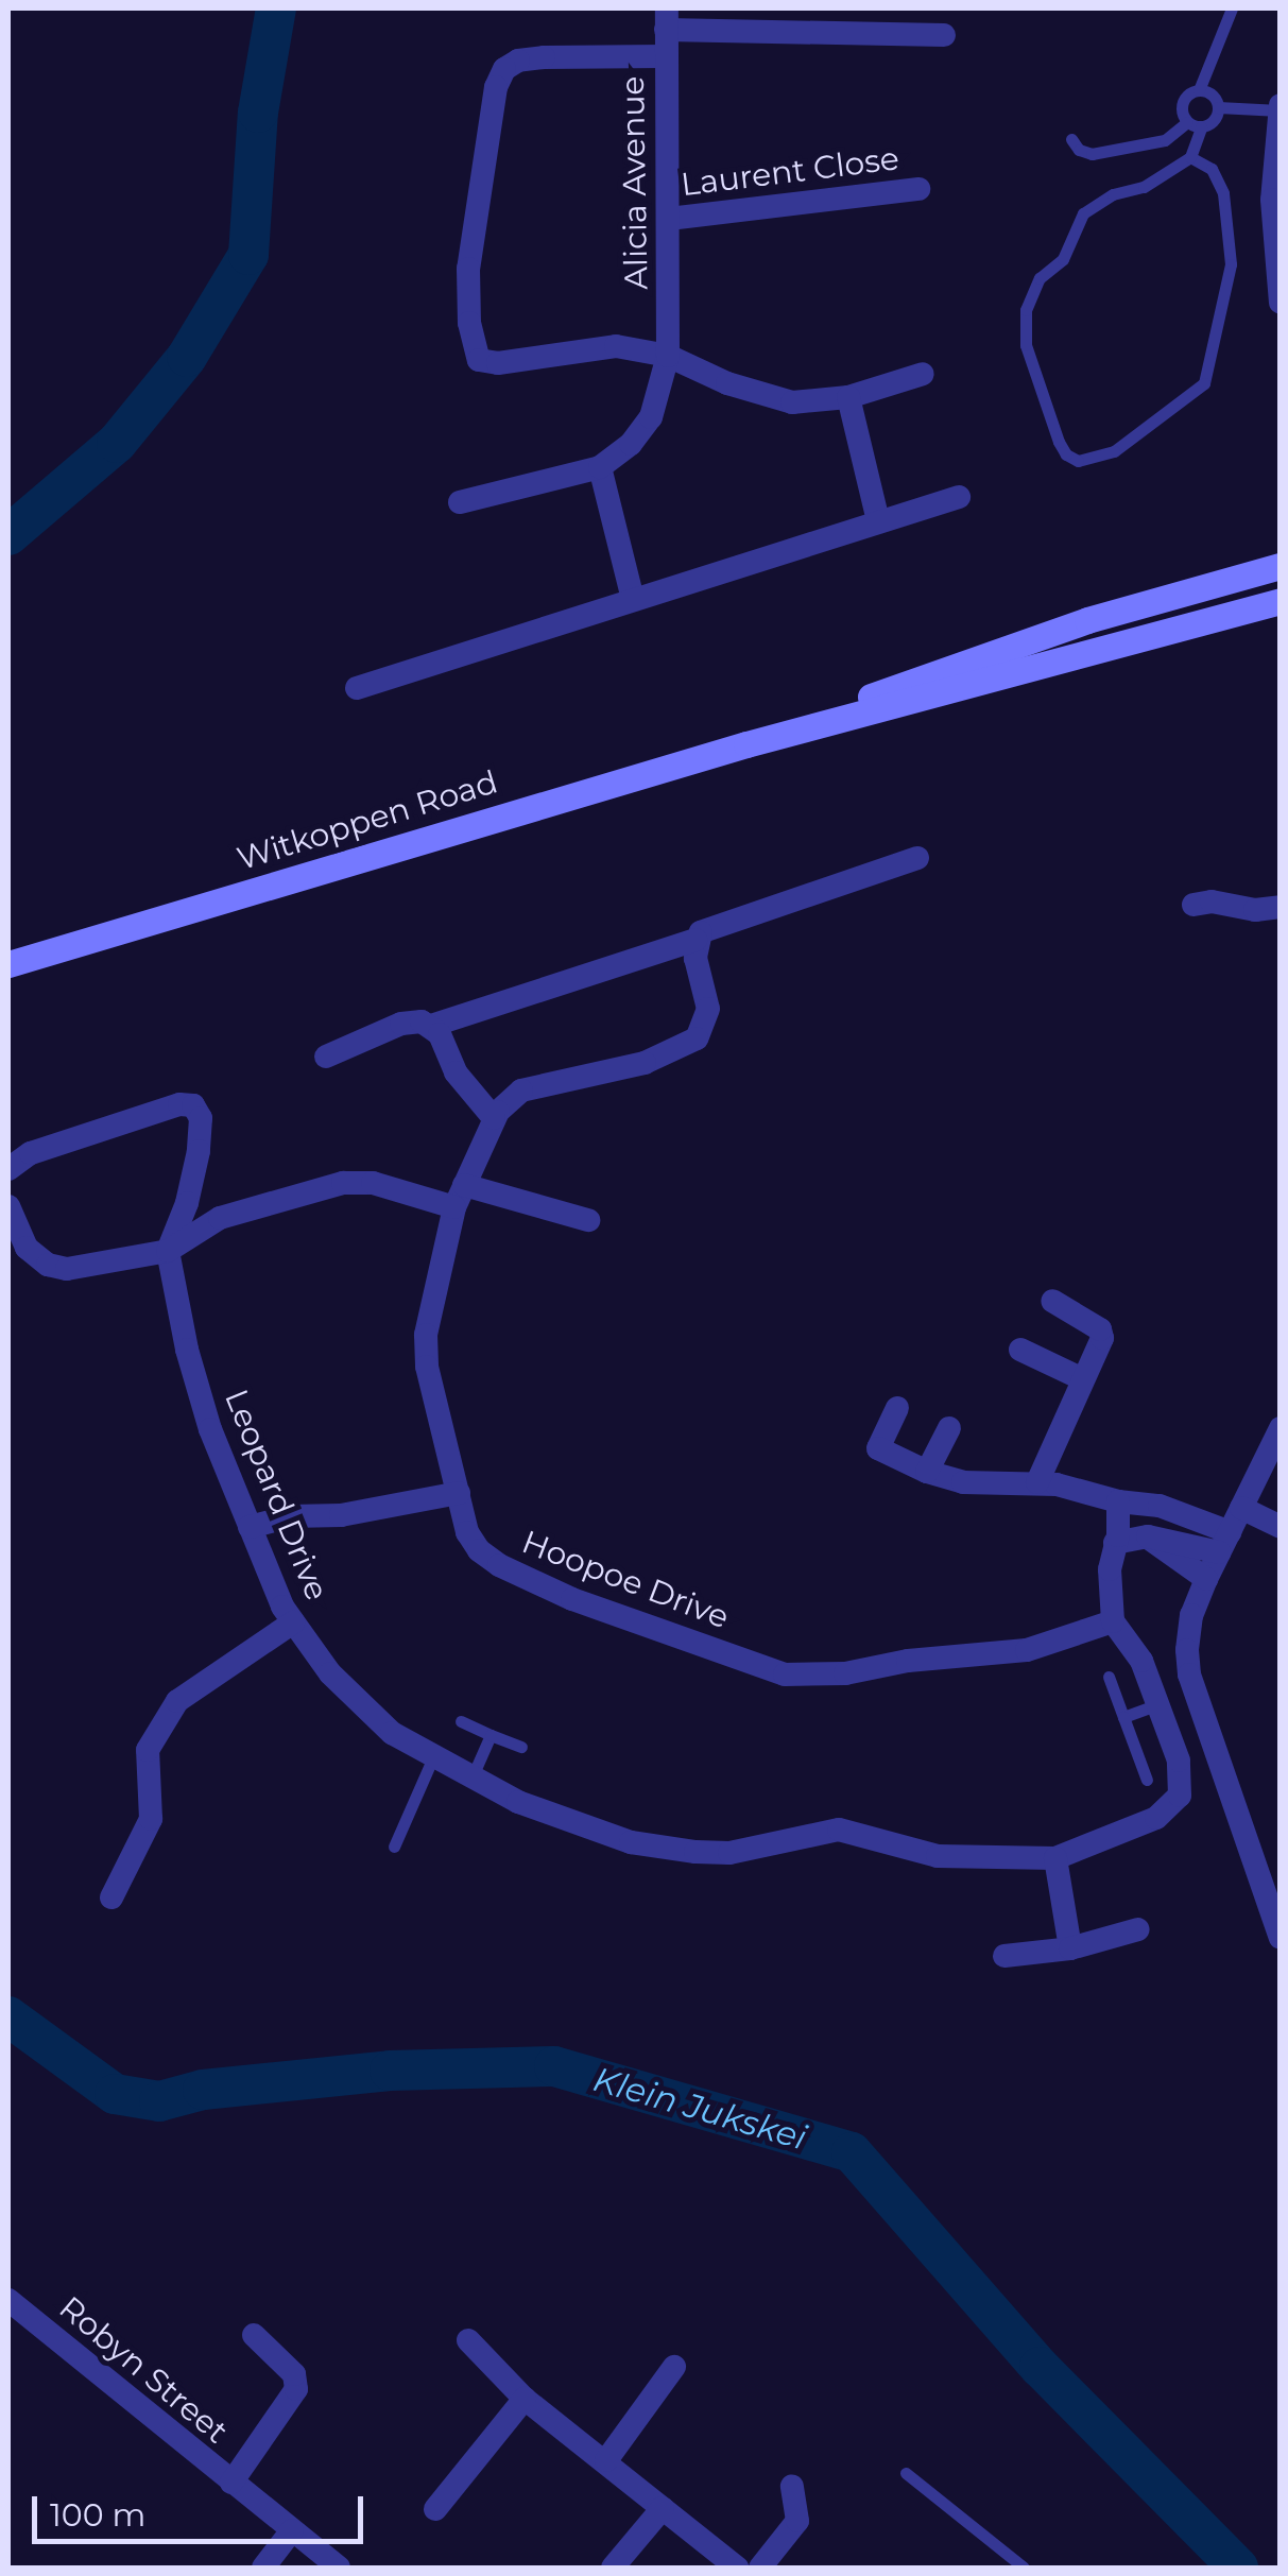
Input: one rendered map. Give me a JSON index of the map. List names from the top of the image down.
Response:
{
  "streets": {
    "main road": ["Witkoppen Road"],
    "street": [
      "Laurent Close",
      "Alicia Avenue",
      "Leopard Drive",
      "Hoopoe Drive",
      "Robyn Street"
    ]
  },
  "crossings": [
    ["Laurent Close", "Alicia Avenue"]
  ],
  "water": ["Klein Jukskei"],
  "scale_bar": "100 m"
}
